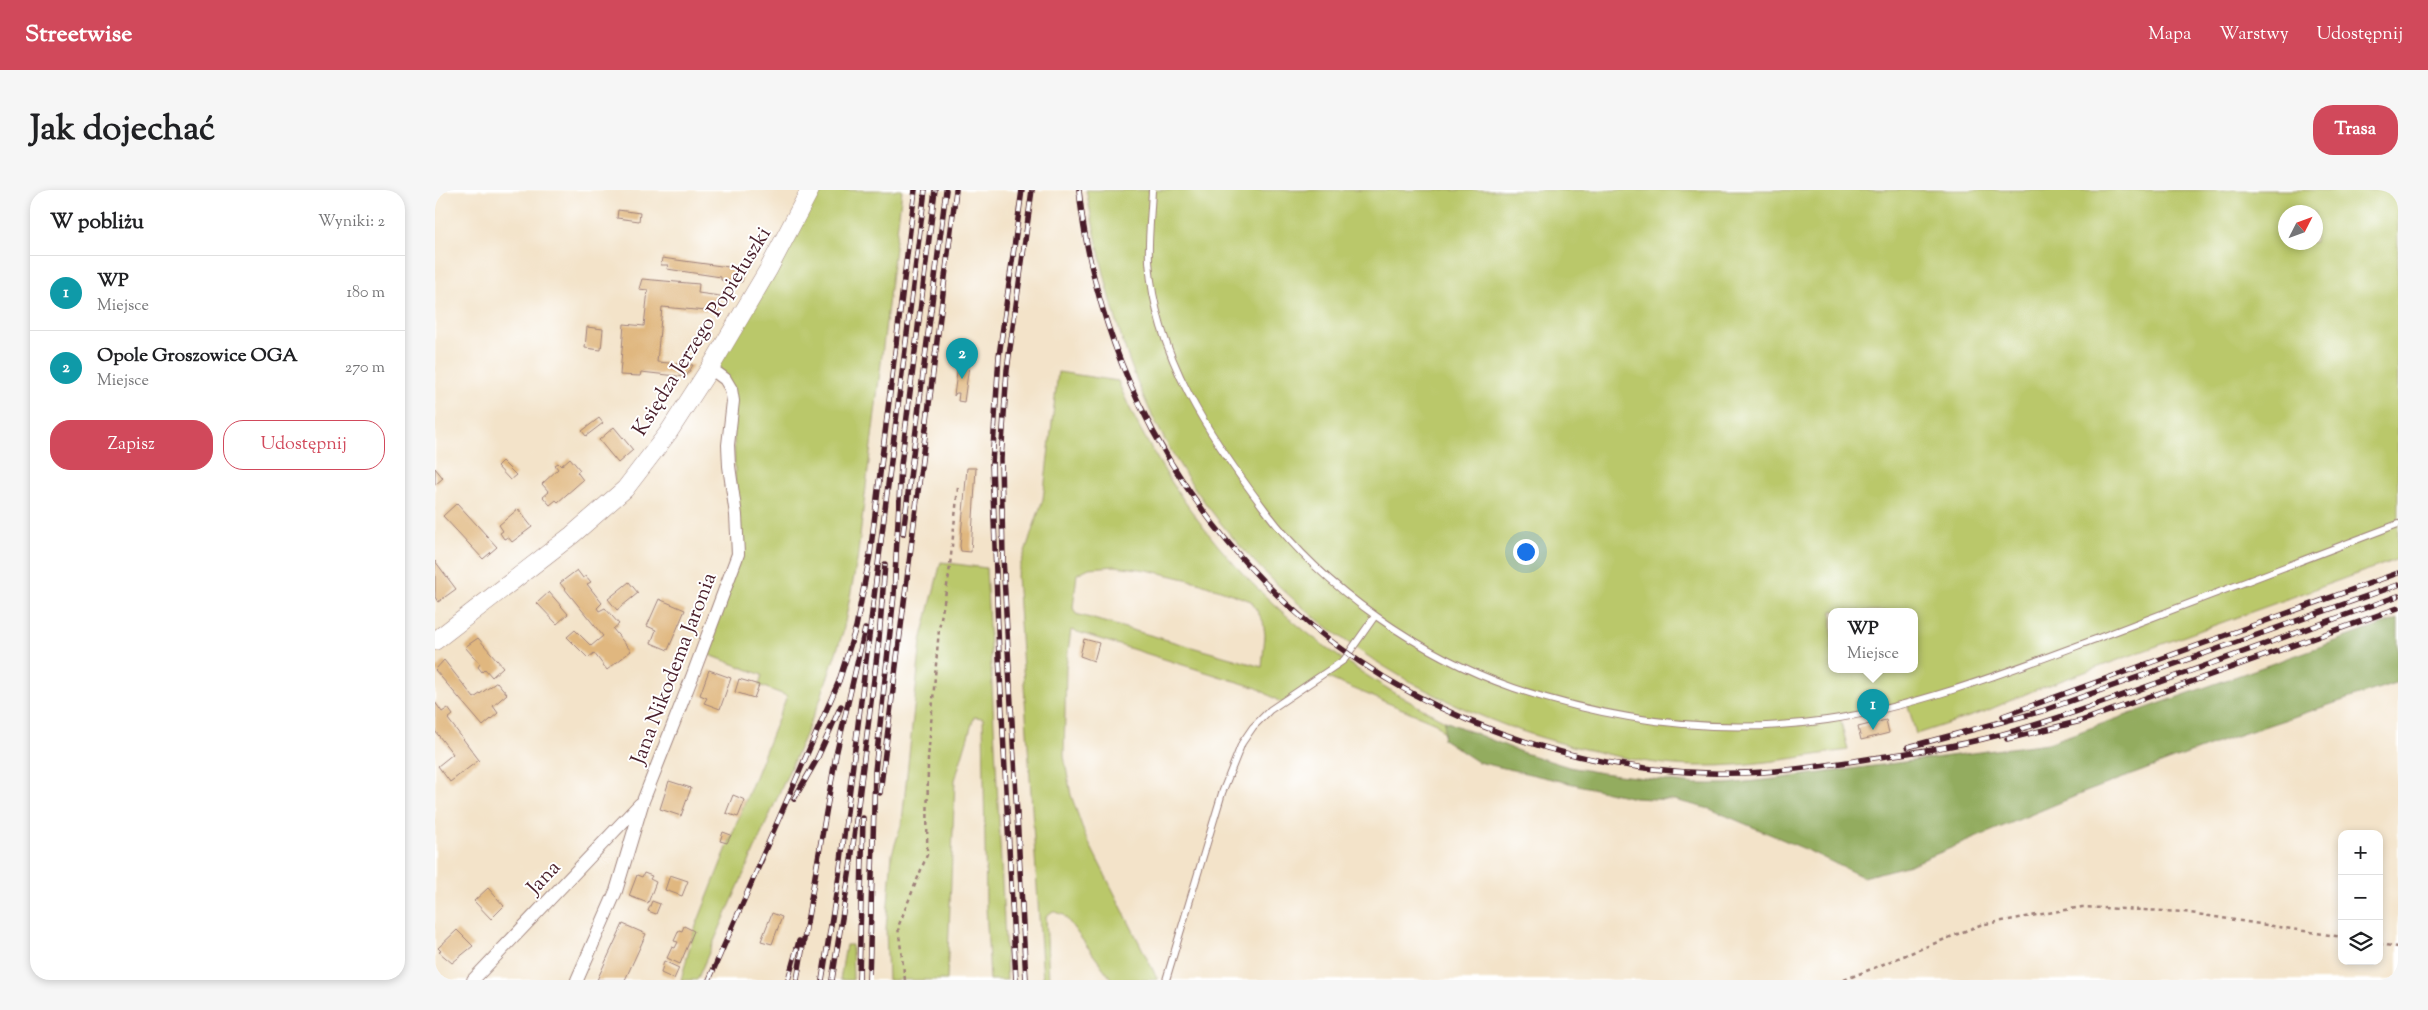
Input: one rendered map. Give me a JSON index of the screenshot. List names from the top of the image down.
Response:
{
  "streets": {
    "main road": ["Księdza Jerzego Popiełuszki"],
    "street": ["Jana Nikodema Jaronia", "Jana"]
  },
  "crossings": [
    ["Księdza Jerzego Popiełuszki", "Jana Nikodema Jaronia"],
    ["Jana Nikodema Jaronia", "Jana"]
  ],
  "north": "top right",
  "page": {
    "header": "Streetwise",
    "nav": ["Mapa", "Warstwy", "Udostępnij"],
    "title": "Jak dojechać",
    "buttons": [
      "Trasa",
      ["Zapisz", "Udostępnij"]
    ],
    "heading": ["W pobliżu", "Wyniki: 2"],
    "list": [
      {
        "mark": "1",
        "name": "WP",
        "note": "Miejsce",
        "value": "180 m"
      },
      {
        "mark": "2",
        "name": "Opole Groszowice OGA",
        "note": "Miejsce",
        "value": "270 m"
      }
    ],
    "pins": ["2", "1"],
    "popup": ["WP", "Miejsce"],
    "map_buttons": ["+", "−"]
  }
}
